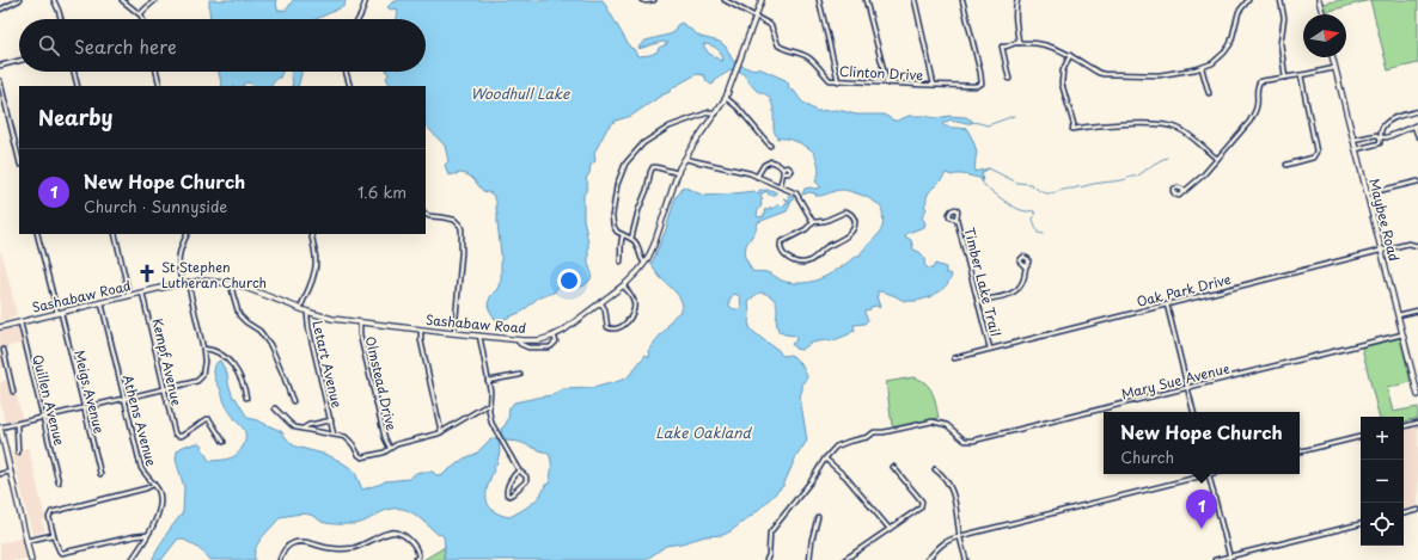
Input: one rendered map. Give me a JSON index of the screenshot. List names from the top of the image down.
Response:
{
  "streets": {
    "street": [
      "Clinton Drive",
      "Maybee Road",
      "Timber Lake Trail",
      "Oak Park Drive",
      "Sashabaw Road",
      "Kempf Avenue",
      "Letart Avenue",
      "Mary Sue Avenue",
      "Olmstead Drive",
      "Meigs Avenue",
      "Quillen Avenue",
      "Athens Avenue"
    ]
  },
  "crossings": [
    ["Clinton Drive", "Sashabaw Road"],
    ["Maybee Road", "Oak Park Drive"],
    ["Maybee Road", "Mary Sue Avenue"],
    ["Timber Lake Trail", "Oak Park Drive"],
    ["Sashabaw Road", "Kempf Avenue"],
    ["Sashabaw Road", "Letart Avenue"],
    ["Sashabaw Road", "Olmstead Drive"],
    ["Sashabaw Road", "Meigs Avenue"],
    ["Sashabaw Road", "Quillen Avenue"],
    ["Sashabaw Road", "Athens Avenue"]
  ],
  "water": ["Woodhull Lake", "Lake Oakland"],
  "places": {
    "church": ["St Stephen Lutheran Church"]
  },
  "north": "right",
  "page": {
    "search": "Search here",
    "heading": "Nearby",
    "list": [
      {
        "mark": "1",
        "name": "New Hope Church",
        "note": "Church · Sunnyside",
        "value": "1.6 km"
      }
    ],
    "popup": ["New Hope Church", "Church"],
    "map_buttons": ["+", "−"],
    "pins": "1"
  }
}
